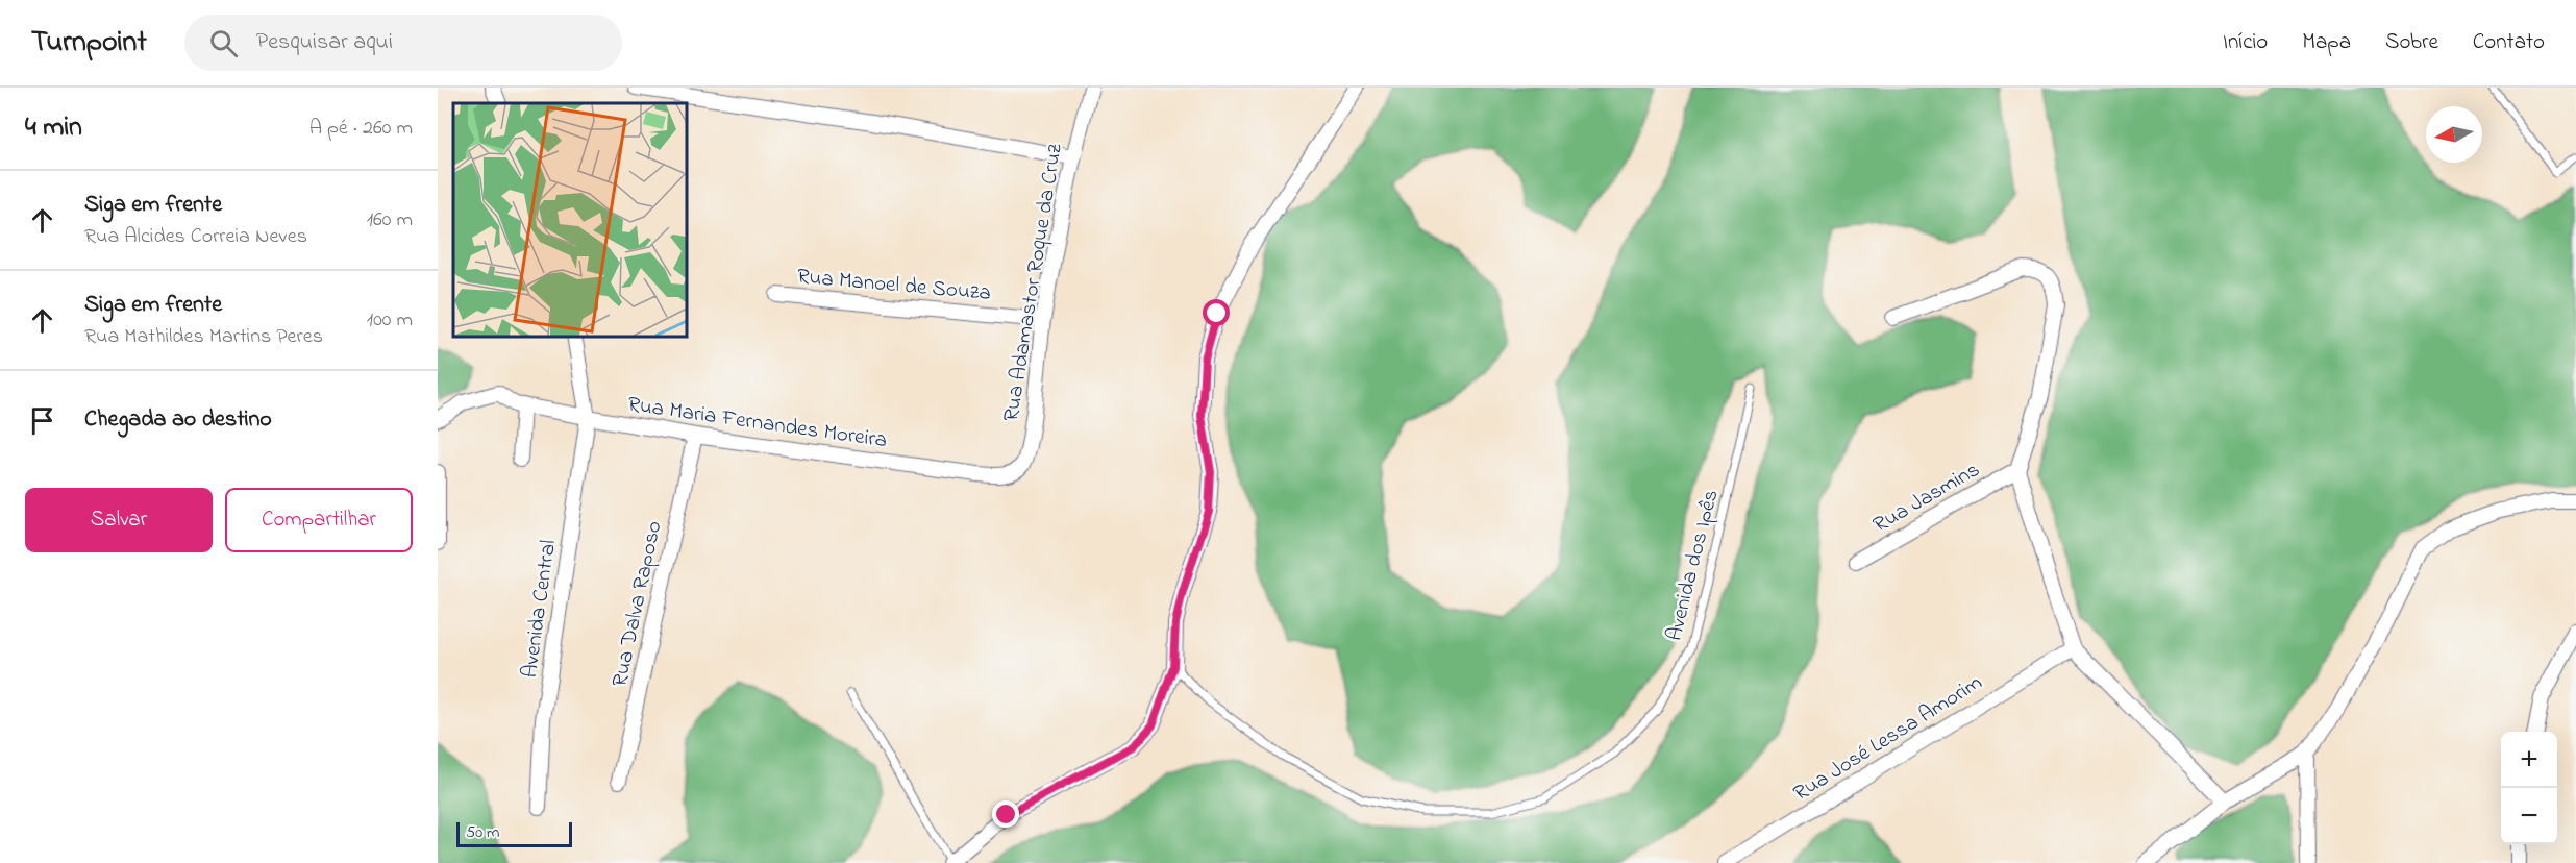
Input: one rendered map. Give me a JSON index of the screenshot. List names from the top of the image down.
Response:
{
  "streets": {
    "street": [
      "Rua Adamastor Roque da Cruz",
      "Rua Manoel de Souza",
      "Rua Maria Fernandes Moreira",
      "Rua Jasmins",
      "Rua Dalva Raposo",
      "Avenida Central",
      "Rua José Lessa Amorim"
    ],
    "lane": ["Avenida dos Ipês"]
  },
  "crossings": [
    ["Rua Adamastor Roque da Cruz", "Rua Manoel de Souza"],
    ["Rua Adamastor Roque da Cruz", "Rua Maria Fernandes Moreira"],
    ["Rua Maria Fernandes Moreira", "Rua Dalva Raposo"],
    ["Rua Maria Fernandes Moreira", "Avenida Central"]
  ],
  "scale_bar": "50 m",
  "north": "left",
  "page": {
    "header": "Turnpoint",
    "search": "Pesquisar aqui",
    "nav": [
      "Início",
      "Mapa",
      "Sobre",
      "Contato"
    ],
    "heading": ["4 min", "A pé · 260 m"],
    "list": [
      ["Siga em frente", "Rua Alcides Correia Neves", "160 m"],
      ["Siga em frente", "Rua Mathildes Martins Peres", "100 m"],
      "Chegada ao destino"
    ],
    "buttons": ["Salvar", "Compartilhar"],
    "map_buttons": ["+", "−"],
    "scale": "50 m"
  }
}
